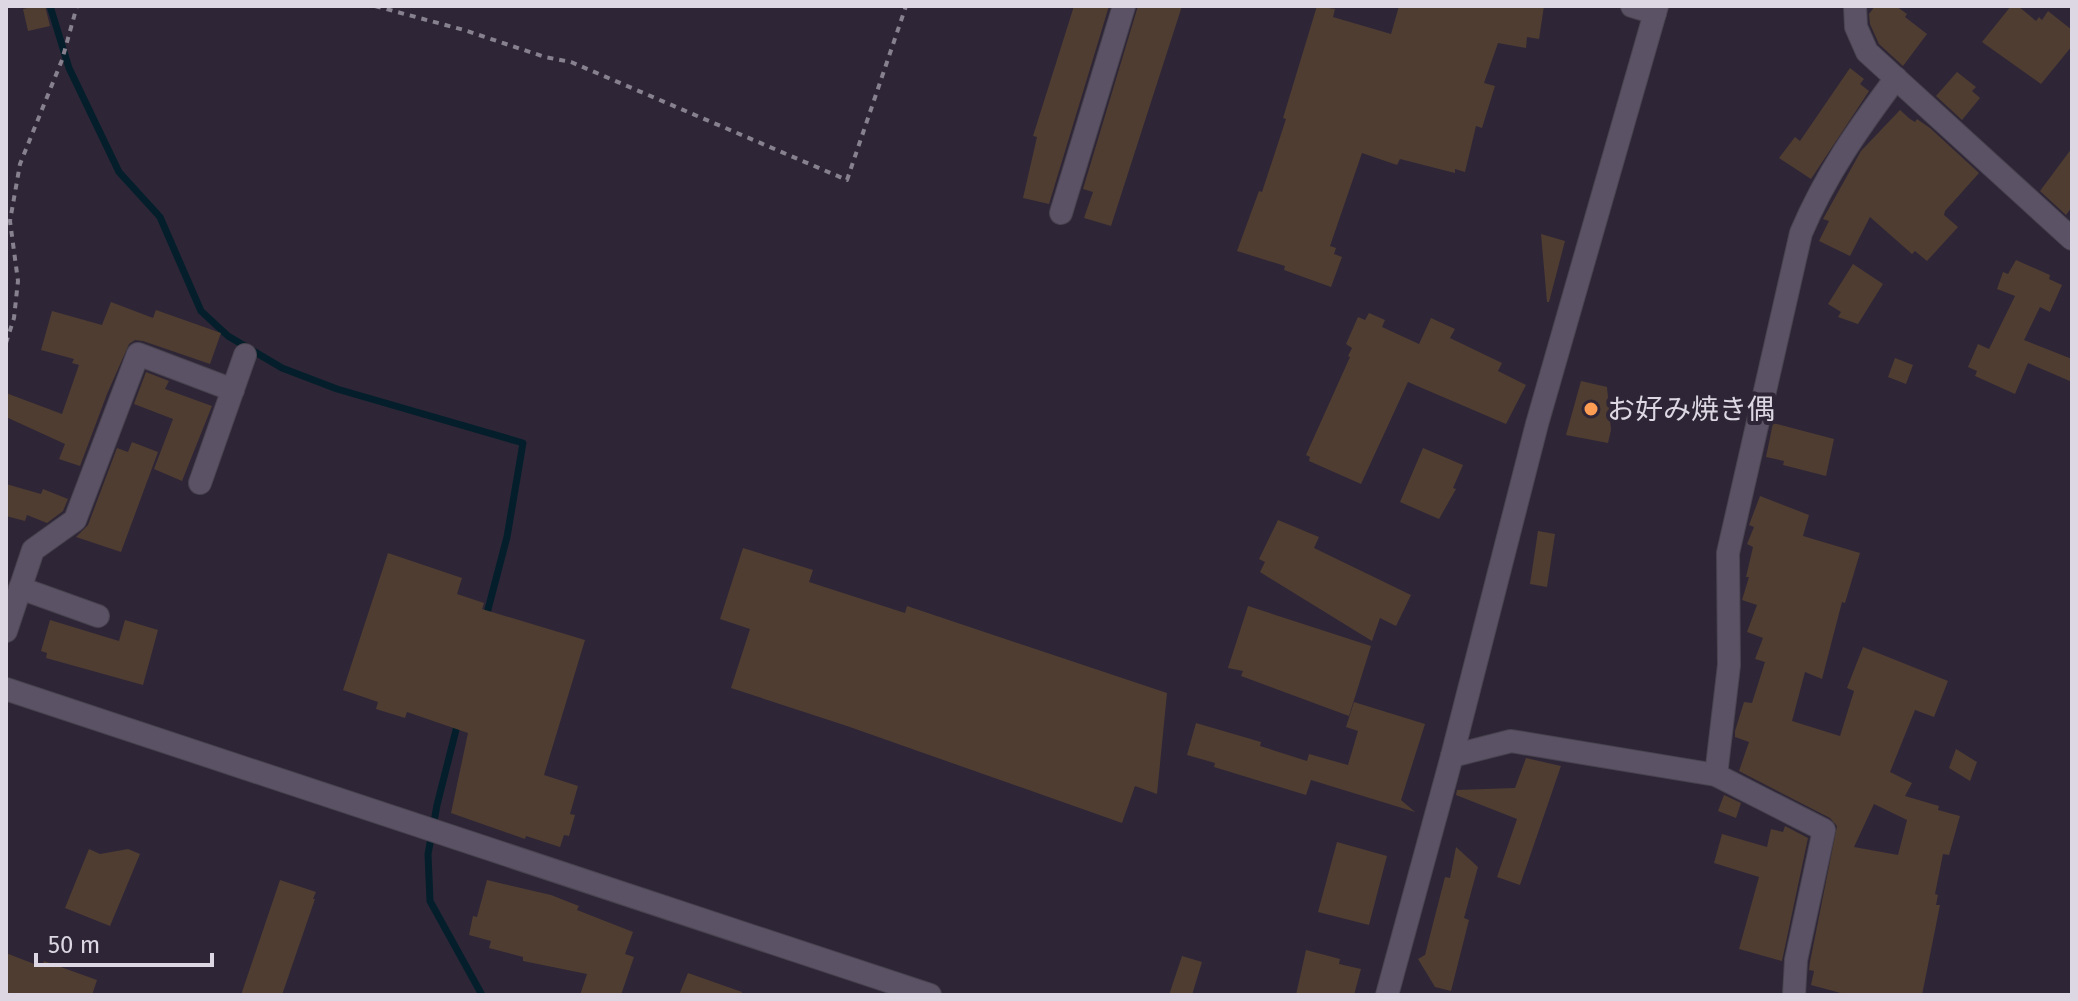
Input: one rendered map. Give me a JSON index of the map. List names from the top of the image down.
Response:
{
  "places": ["お好み焼き偶"],
  "scale_bar": "50 m"
}
